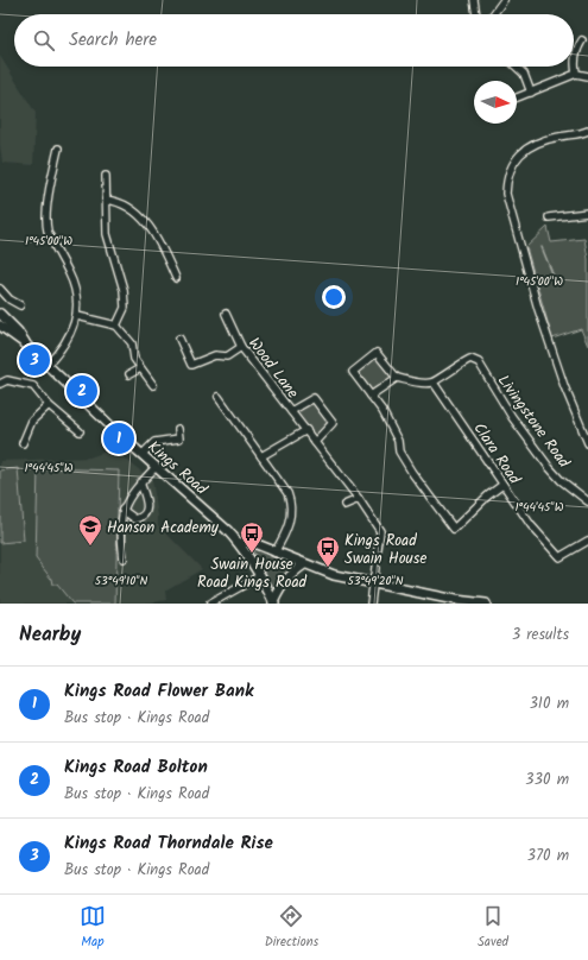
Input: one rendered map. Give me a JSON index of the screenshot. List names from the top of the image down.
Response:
{
  "streets": {
    "street": [
      "Wood Lane",
      "Livingstone Road",
      "Clara Road",
      "Kings Road"
    ]
  },
  "crossings": [
    ["Wood Lane", "Kings Road"],
    ["Livingstone Road", "Clara Road"]
  ],
  "places": {
    "school or university": ["Hanson Academy"],
    "bus stop": ["Swain House Road Kings Road", "Kings Road Swain House"]
  },
  "north": "right",
  "page": {
    "search": "Search here",
    "pins": ["3", "2", "1"],
    "heading": ["Nearby", "3 results"],
    "list": [
      {
        "mark": "1",
        "name": "Kings Road Flower Bank",
        "note": "Bus stop · Kings Road",
        "value": "310 m"
      },
      {
        "mark": "2",
        "name": "Kings Road Bolton",
        "note": "Bus stop · Kings Road",
        "value": "330 m"
      },
      {
        "mark": "3",
        "name": "Kings Road Thorndale Rise",
        "note": "Bus stop · Kings Road",
        "value": "370 m"
      }
    ],
    "nav": ["Map", "Directions", "Saved"]
  },
  "coordinates": [
    "1°45'00\"W",
    "1°44'45\"W",
    "53°49'10\"N",
    "53°49'20\"N"
  ]
}
